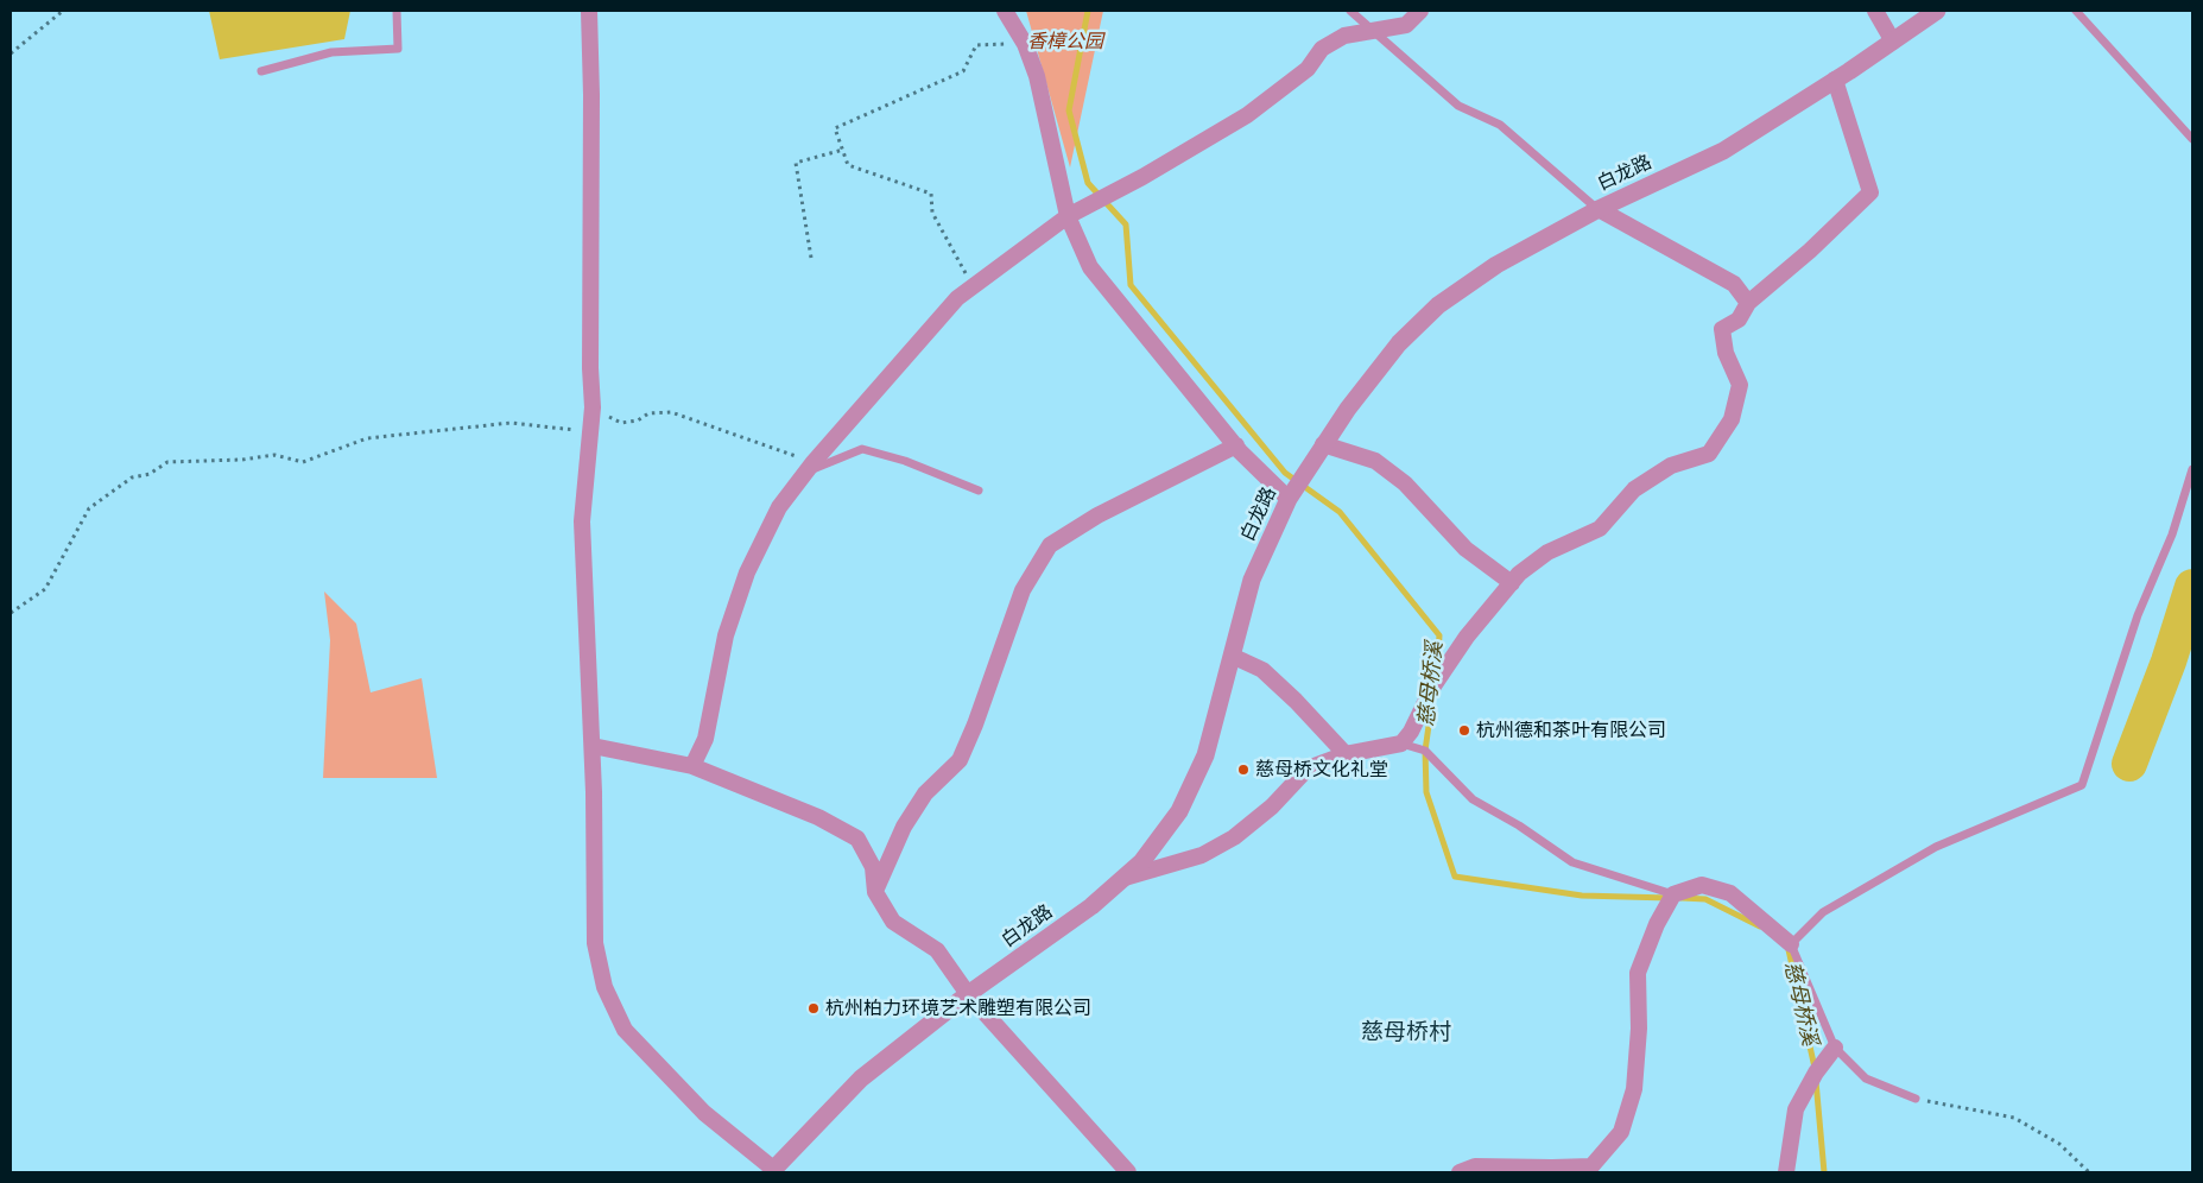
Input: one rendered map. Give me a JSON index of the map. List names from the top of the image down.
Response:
{
  "streets": {
    "street": ["白龙路"]
  },
  "districts": ["慈母桥村"],
  "water": ["慈母桥溪"],
  "parks": ["香樟公园"],
  "places": ["杭州德和茶叶有限公司", "慈母桥文化礼堂", "杭州柏力环境艺术雕塑有限公司"]
}
